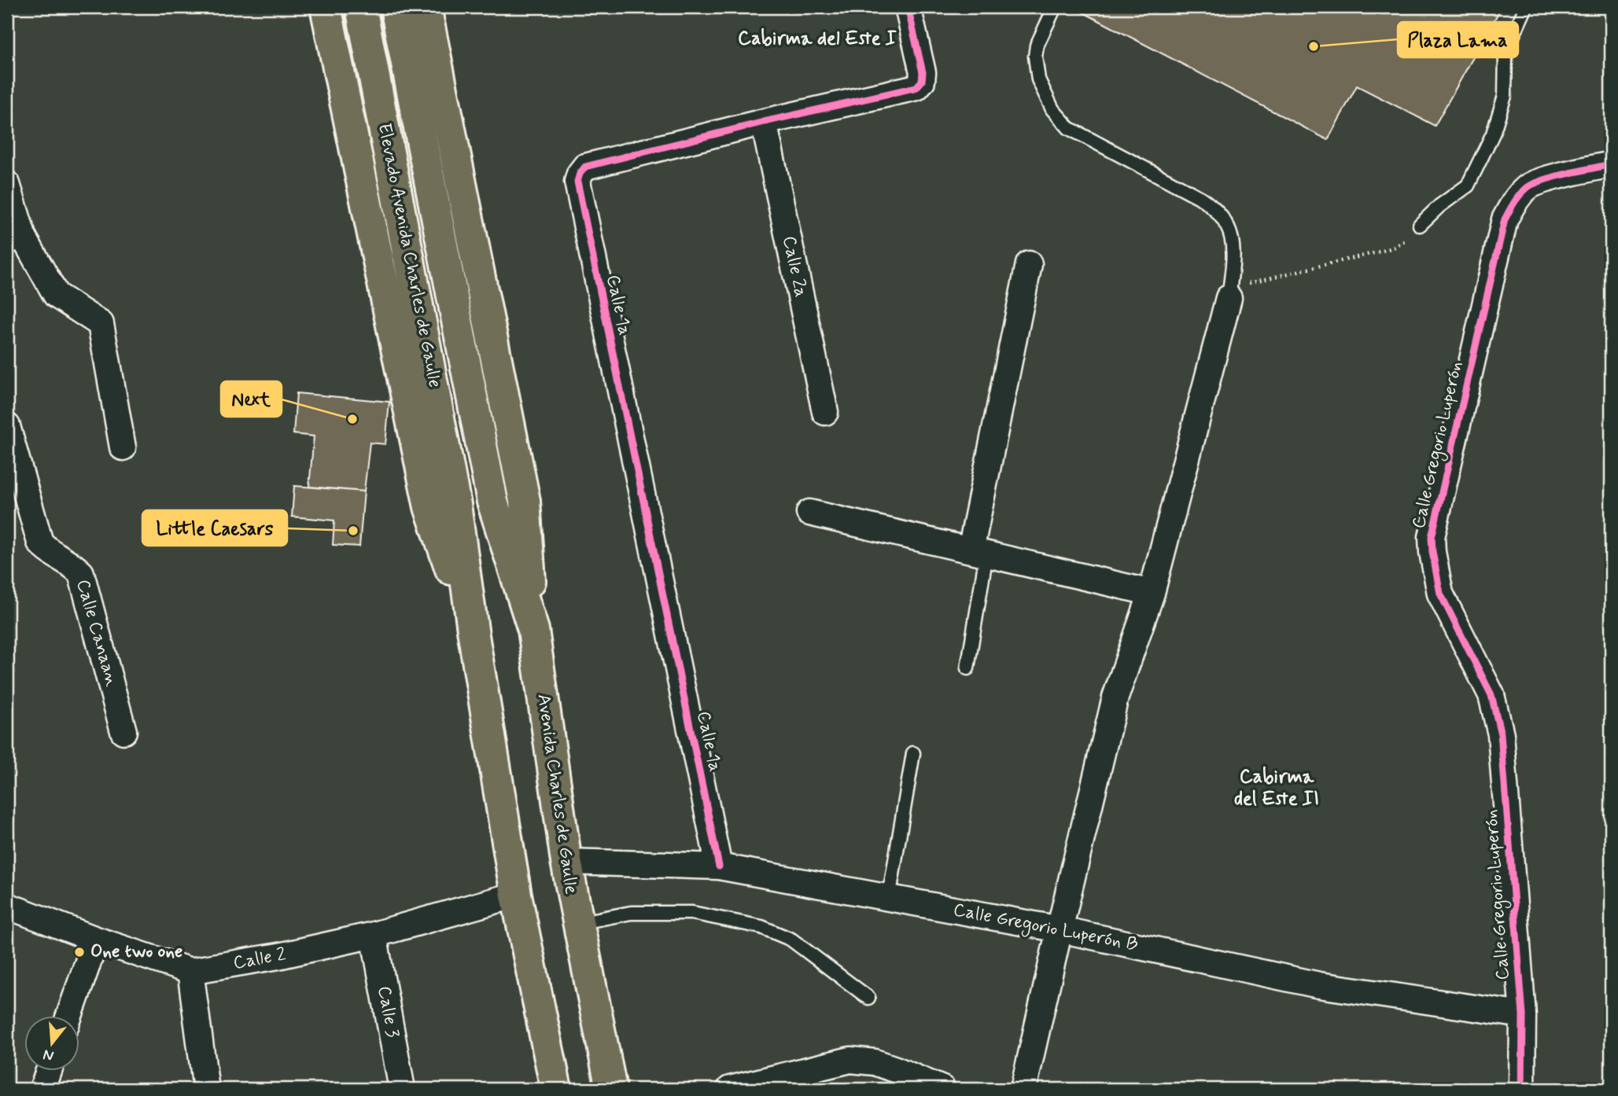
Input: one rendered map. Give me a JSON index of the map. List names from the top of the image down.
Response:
{
  "streets": {
    "main road": ["Elevado Avenida Charles de Gaulle", "Avenida Charles de Gaulle"],
    "street": [
      "Calle 2a",
      "Calle 1a",
      "Calle Gregorio Luperón",
      "Calle Canaan",
      "Calle Gregorio Luperón B",
      "Calle 2",
      "Calle 3"
    ]
  },
  "crossings": [
    ["Elevado Avenida Charles de Gaulle", "Avenida Charles de Gaulle"],
    ["Calle 2a", "Calle 1a"],
    ["Calle 1a", "Calle Gregorio Luperón B"],
    ["Calle Gregorio Luperón", "Calle Gregorio Luperón B"],
    ["Avenida Charles de Gaulle", "Calle Gregorio Luperón B"],
    ["Calle 2", "Calle 3"]
  ],
  "districts": ["Cabirma del Este I", "Cabirma del Este II"],
  "places": [
    "Plaza Lama",
    "Next",
    "Little Caesars",
    "One two one"
  ],
  "north": "bottom"
}
